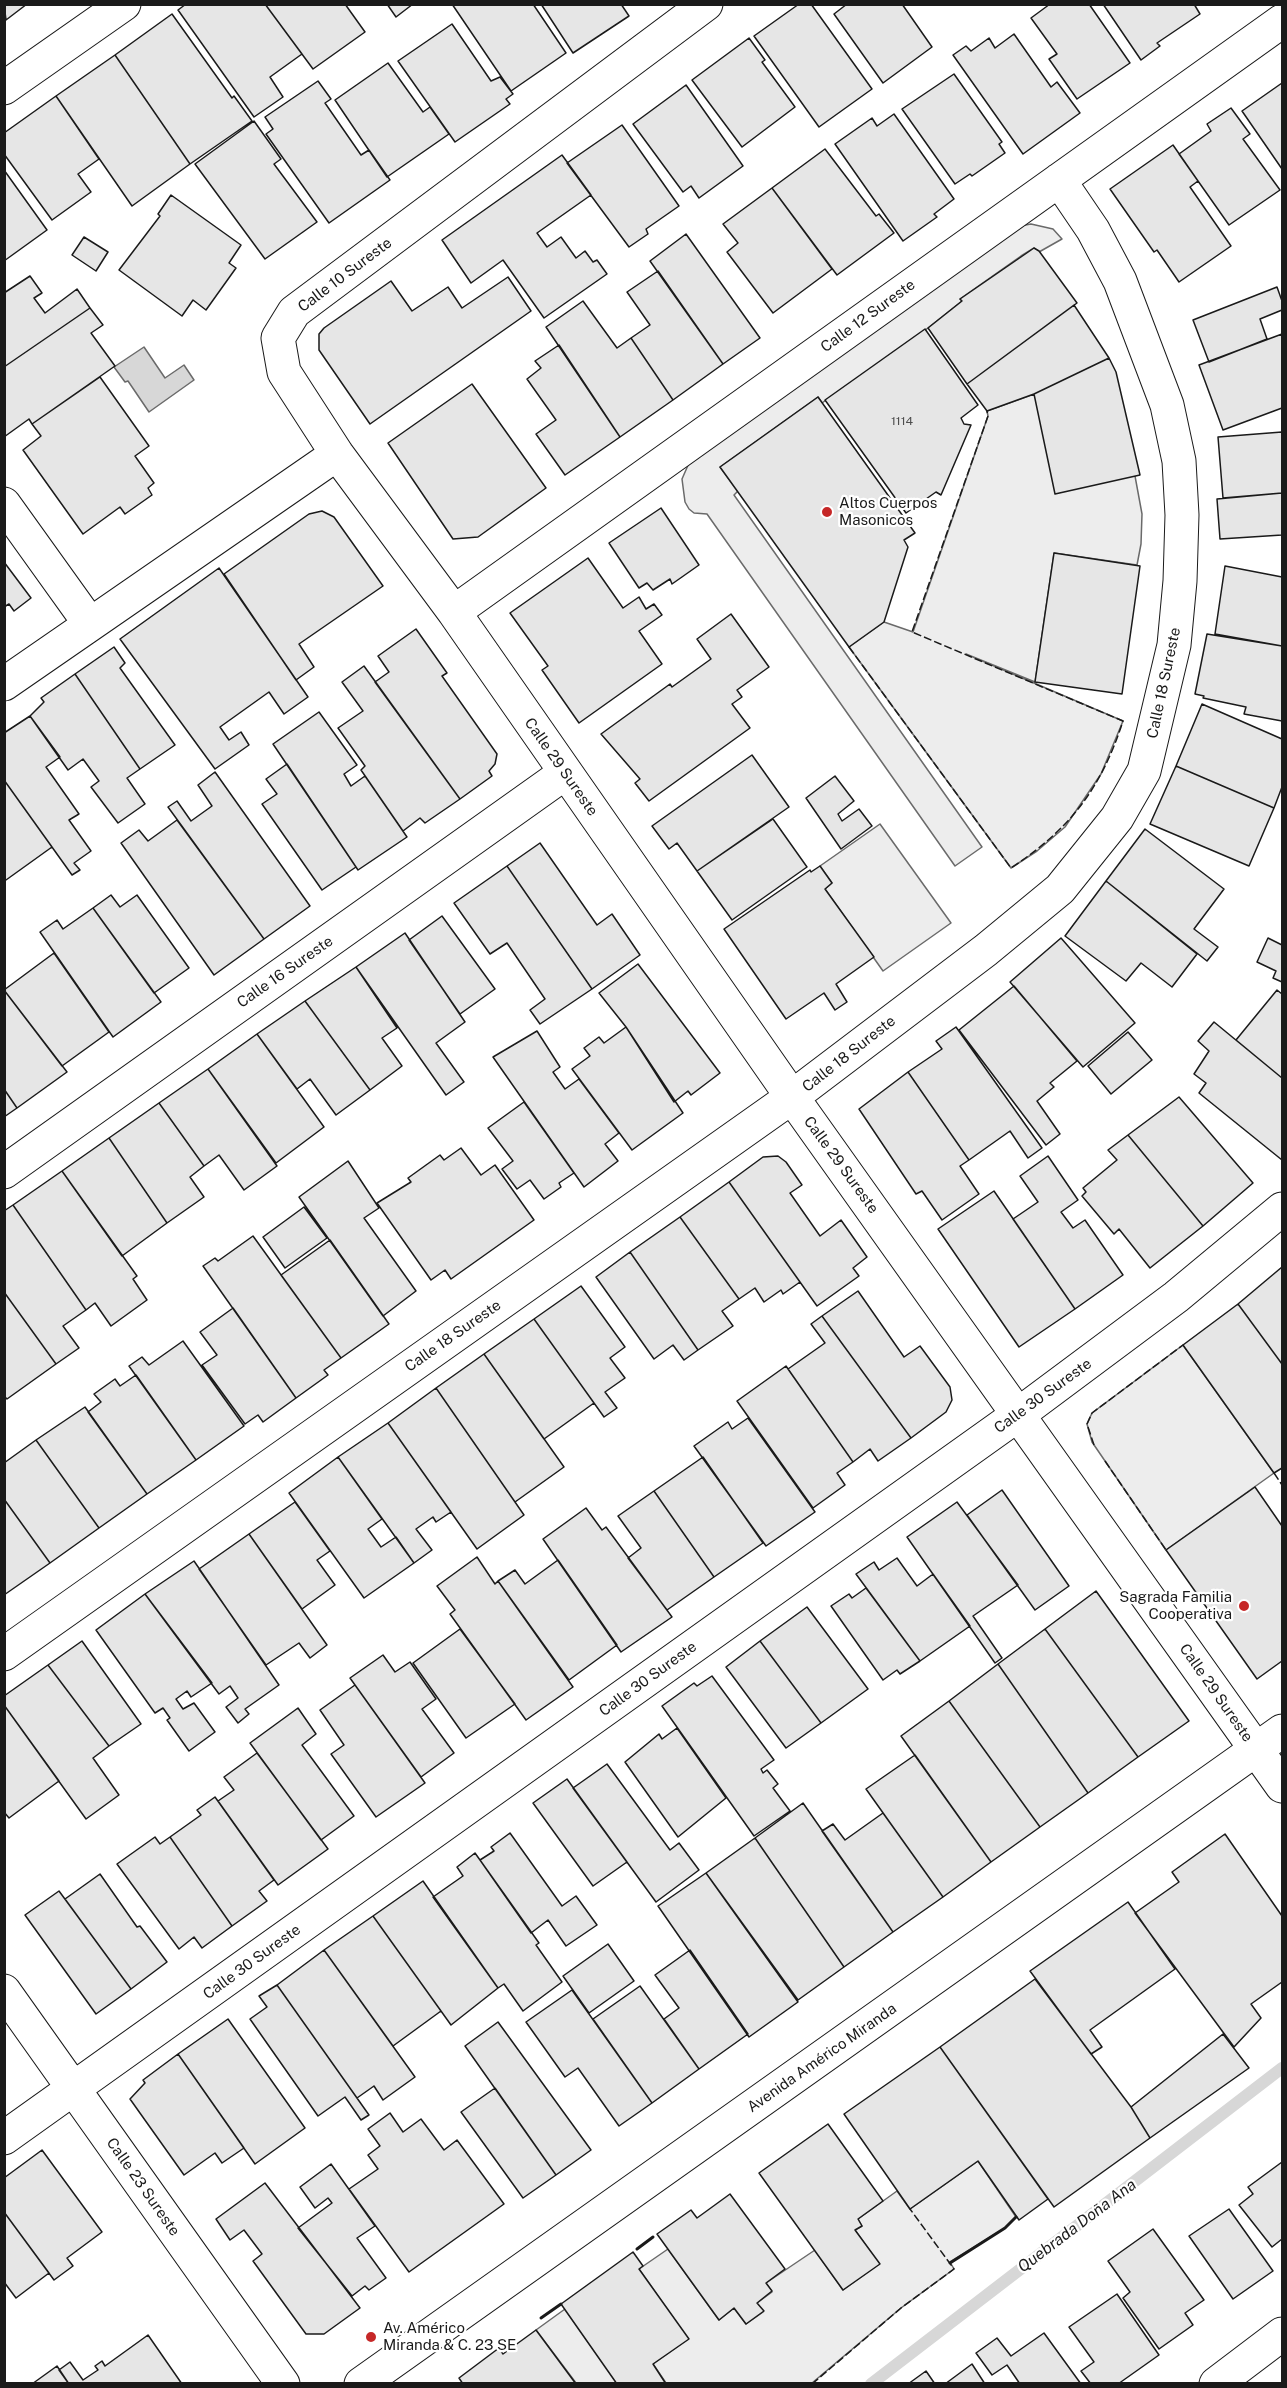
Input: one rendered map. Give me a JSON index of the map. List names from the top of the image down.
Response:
{
  "streets": {
    "street": [
      "Calle 10 Sureste",
      "Calle 12 Sureste",
      "Calle 18 Sureste",
      "Calle 29 Sureste",
      "Calle 16 Sureste",
      "Calle 30 Sureste",
      "Avenida Américo Miranda",
      "Calle 23 Sureste"
    ]
  },
  "crossings": [
    ["Calle 10 Sureste", "Calle 29 Sureste"],
    ["Calle 12 Sureste", "Calle 18 Sureste"],
    ["Calle 12 Sureste", "Calle 29 Sureste"],
    ["Calle 18 Sureste", "Calle 29 Sureste"],
    ["Calle 29 Sureste", "Calle 16 Sureste"],
    ["Calle 29 Sureste", "Calle 30 Sureste"],
    ["Calle 29 Sureste", "Avenida Américo Miranda"],
    ["Calle 30 Sureste", "Calle 23 Sureste"]
  ],
  "water": ["Quebrada Doña Ana"],
  "places": ["Altos Cuerpos Masonicos", "Sagrada Familia Cooperativa", "Av. Américo Miranda & C. 23 SE"],
  "house_numbers": ["1114"]
}
